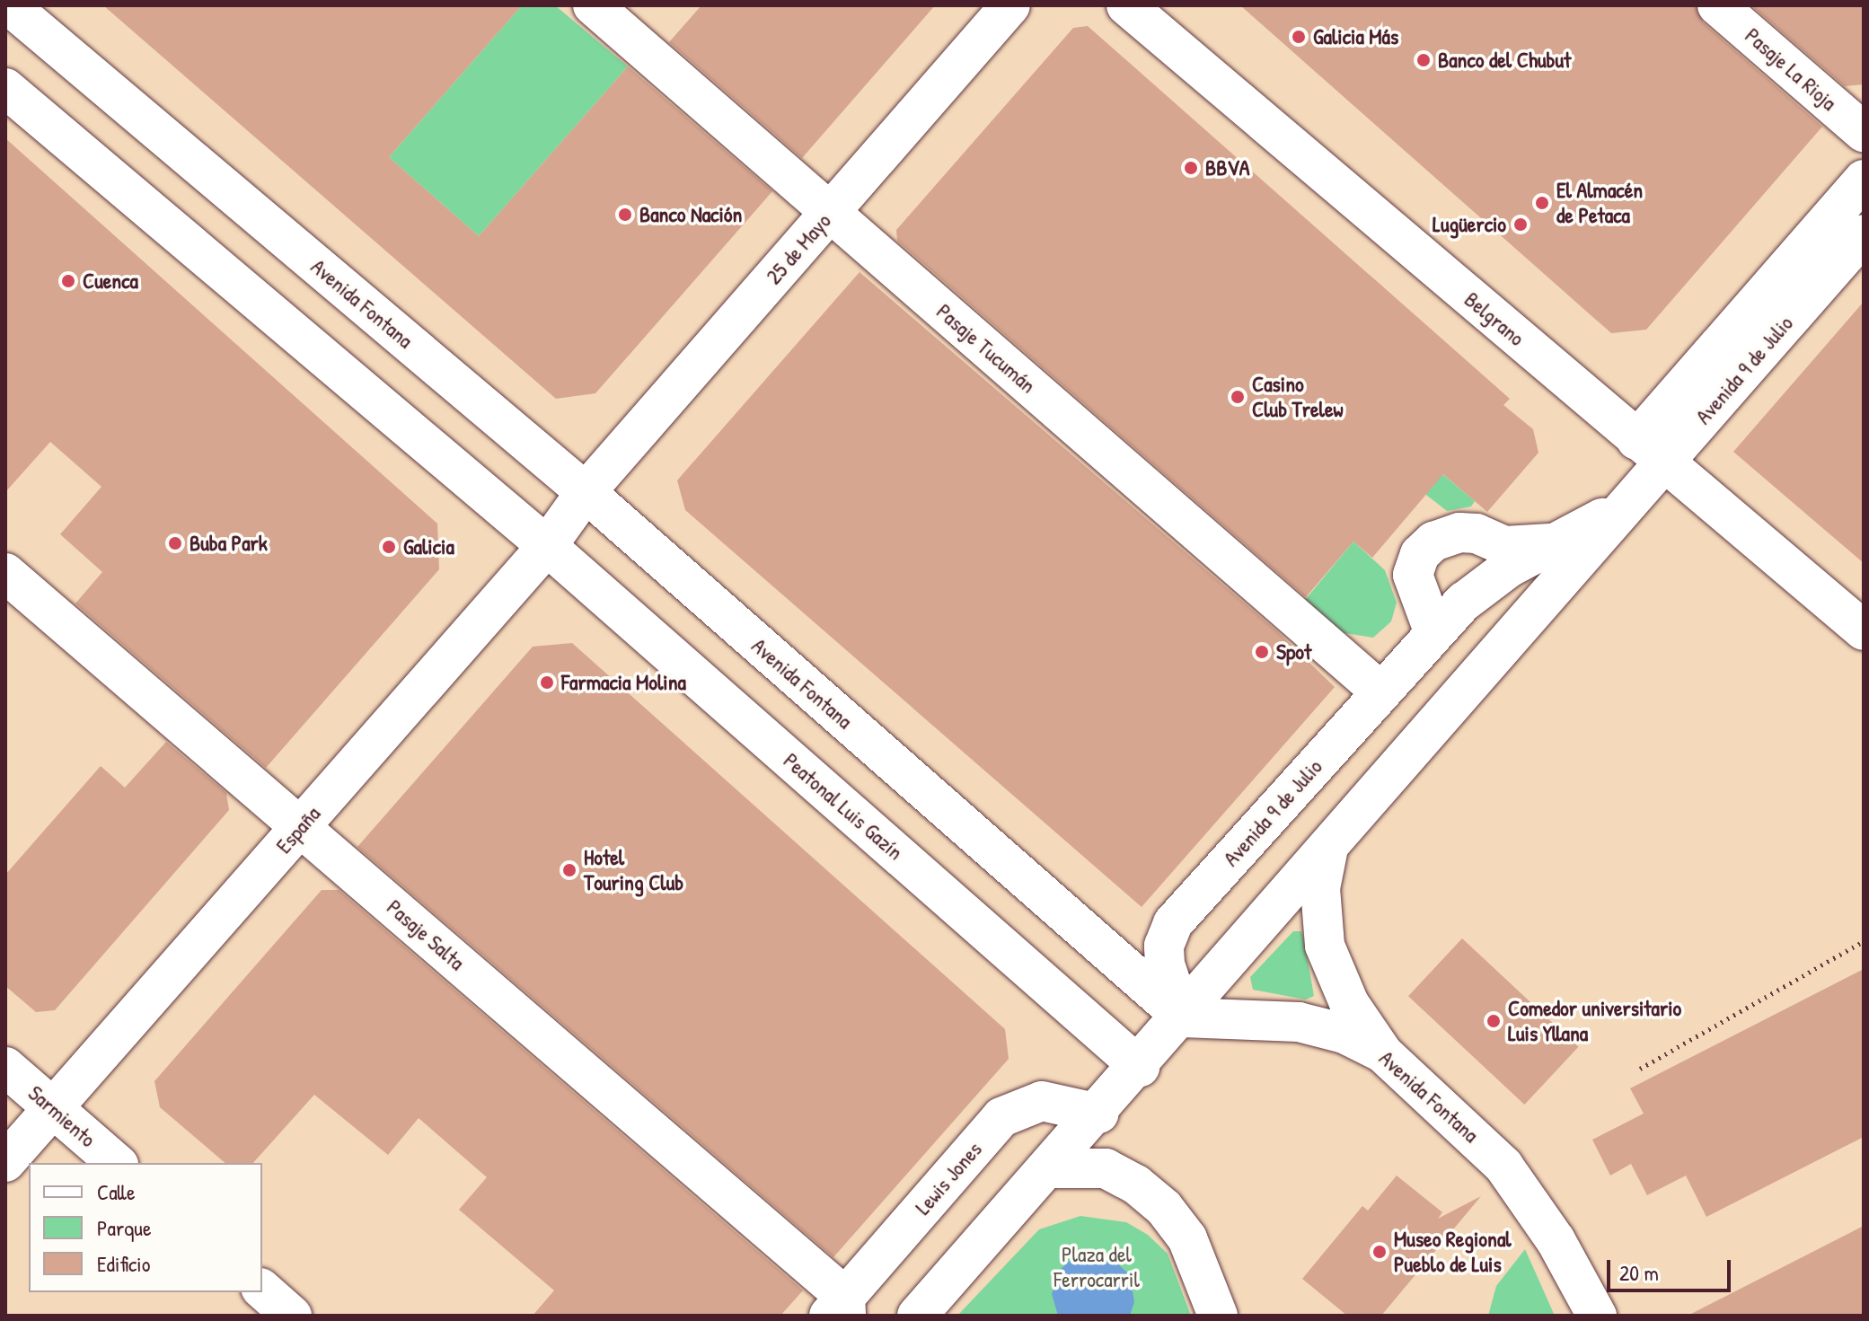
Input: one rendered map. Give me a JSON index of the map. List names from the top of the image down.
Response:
{
  "streets": {
    "street": [
      "Pasaje La Rioja",
      "25 de Mayo",
      "Avenida Fontana",
      "Belgrano",
      "Pasaje Tucumán",
      "Avenida 9 de Julio",
      "Peatonal Luis Gazín",
      "España",
      "Pasaje Salta",
      "Sarmiento",
      "Lewis Jones"
    ]
  },
  "crossings": [
    ["25 de Mayo", "Avenida Fontana"],
    ["25 de Mayo", "Pasaje Tucumán"],
    ["25 de Mayo", "España"],
    ["Avenida Fontana", "Avenida 9 de Julio"],
    ["Avenida Fontana", "España"],
    ["Belgrano", "Avenida 9 de Julio"],
    ["Pasaje Tucumán", "Avenida 9 de Julio"],
    ["Peatonal Luis Gazín", "España"],
    ["España", "Pasaje Salta"],
    ["España", "Sarmiento"],
    ["Pasaje Salta", "Lewis Jones"]
  ],
  "parks": ["Plaza del Ferrocarril"],
  "places": [
    "Galicia Más",
    "Banco del Chubut",
    "BBVA",
    "El Almacén de Petaca",
    "Banco Nación",
    "Lugüercio",
    "Cuenca",
    "Casino Club Trelew",
    "Buba Park",
    "Galicia",
    "Spot",
    "Farmacia Molina",
    "Hotel Touring Club",
    "Comedor universitario Luis Yllana",
    "Museo Regional Pueblo de Luis"
  ],
  "legend": ["Calle", "Parque", "Edificio"],
  "scale_bar": "20 m"
}
